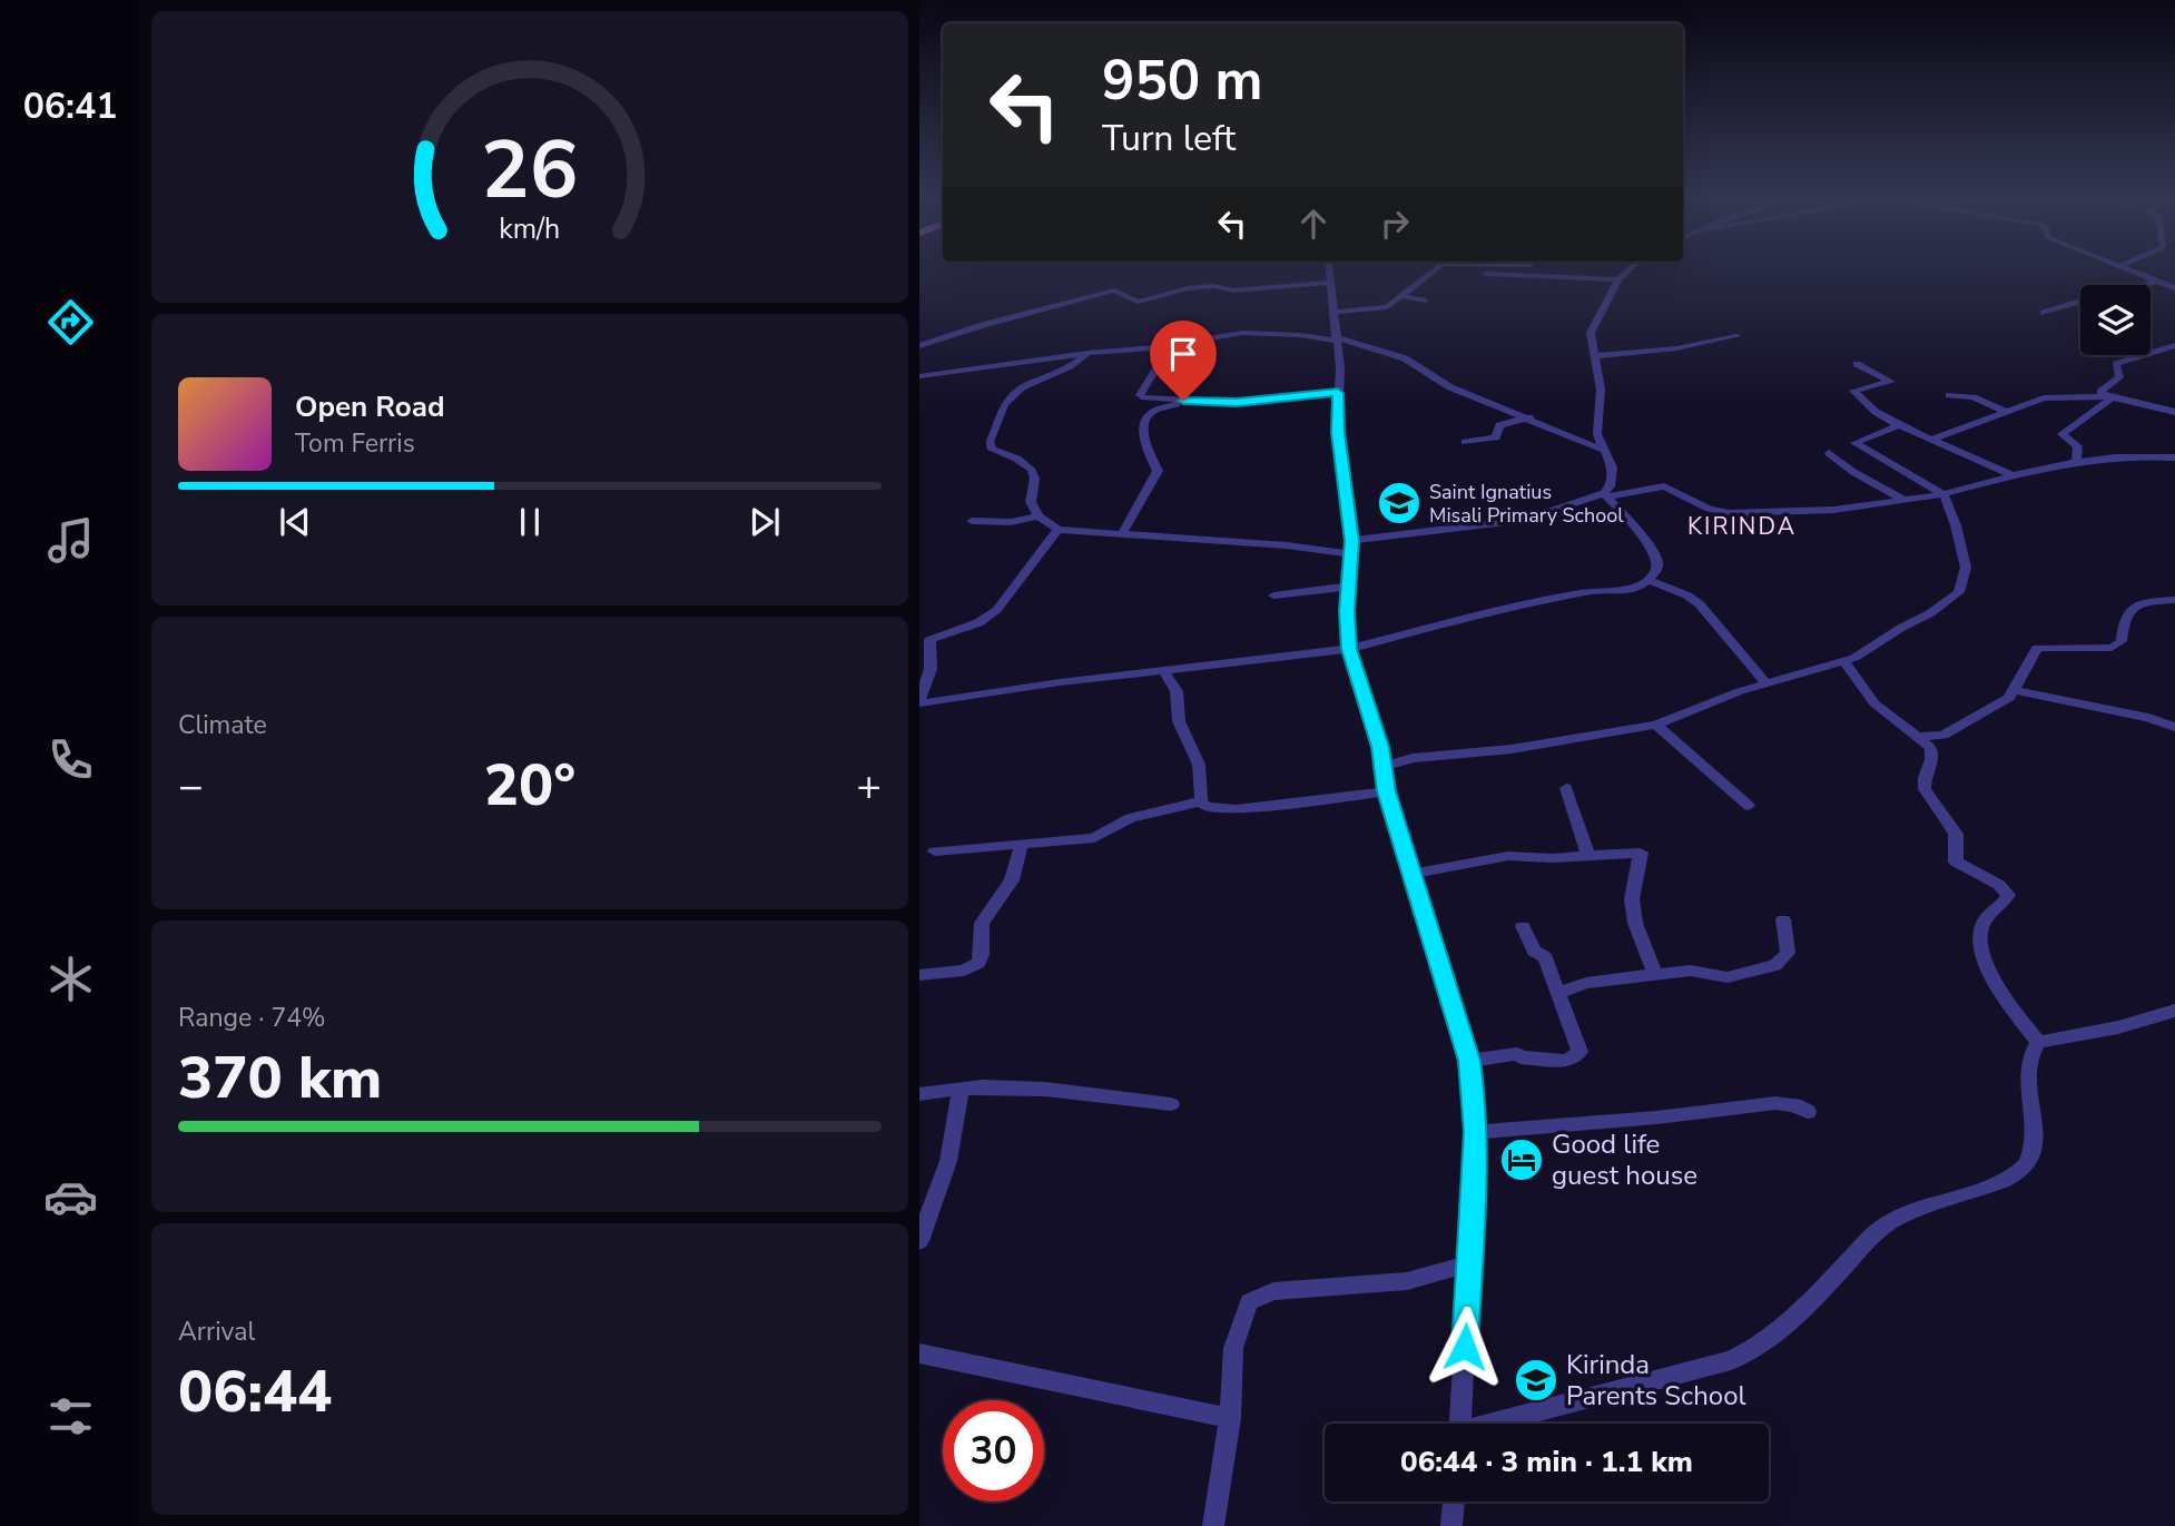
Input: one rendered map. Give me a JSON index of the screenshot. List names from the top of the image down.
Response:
{
  "districts": ["KIRINDA"],
  "places": {
    "school or university": ["Saint Ignatius Misali Primary School", "Kirinda Parents School"],
    "hotel": ["Good life guest house"]
  },
  "page": {
    "tabs": "06:41",
    "turn": ["950 m", "Turn left"],
    "song": ["Open Road", "Tom Ferris"],
    "tile": [
      "Climate",
      ["Range · 74%", "370 km"],
      ["Arrival", "06:44"]
    ],
    "heat": ["−", "20°", "+"],
    "limit": "30",
    "trip": "06:44 · 3 min · 1.1 km",
    "gauge": ["26", "km/h"]
  }
}
